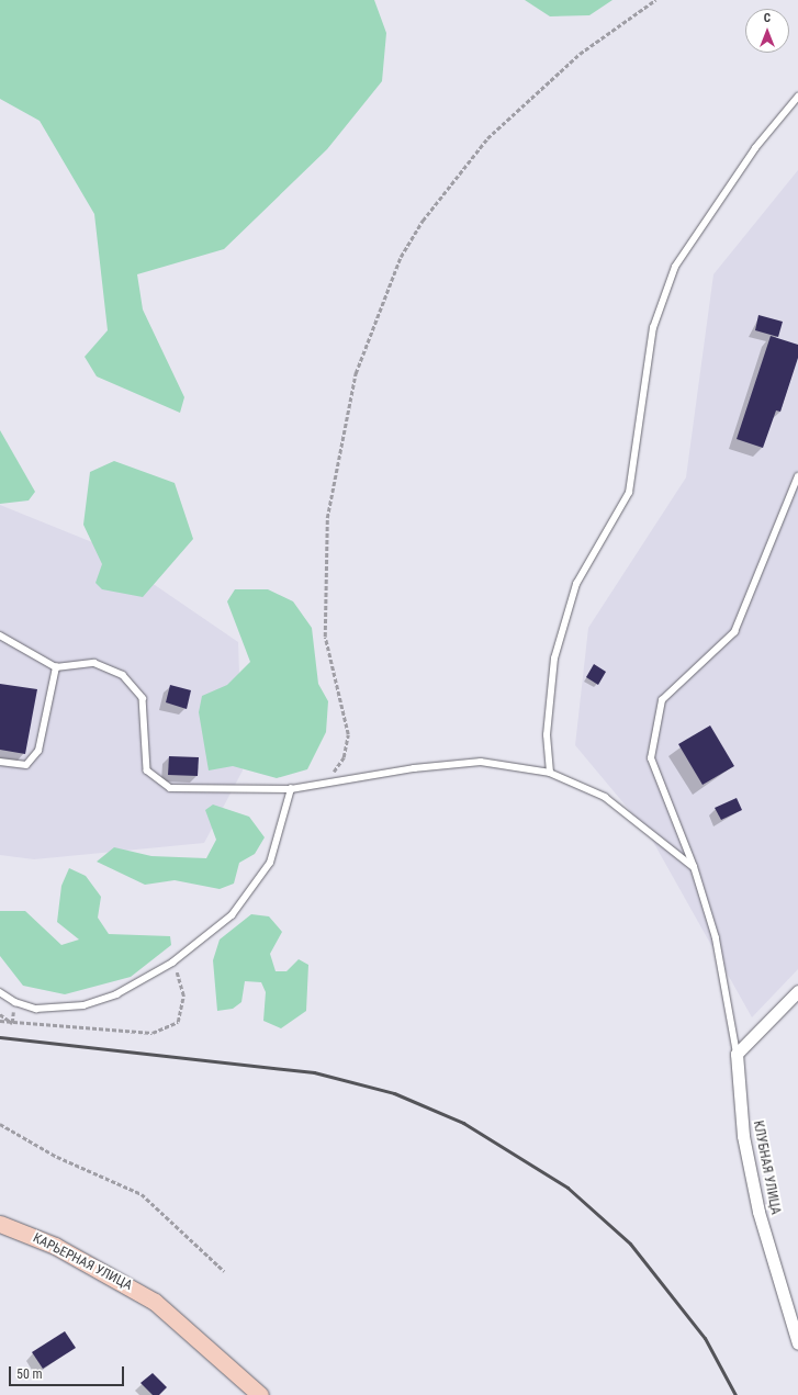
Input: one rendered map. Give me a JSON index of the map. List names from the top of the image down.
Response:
{
  "streets": {
    "main road": ["КАРЬЕРНАЯ УЛИЦА"],
    "street": ["КЛУБНАЯ УЛИЦА"]
  },
  "scale_bar": "50 m",
  "north": "top"
}
